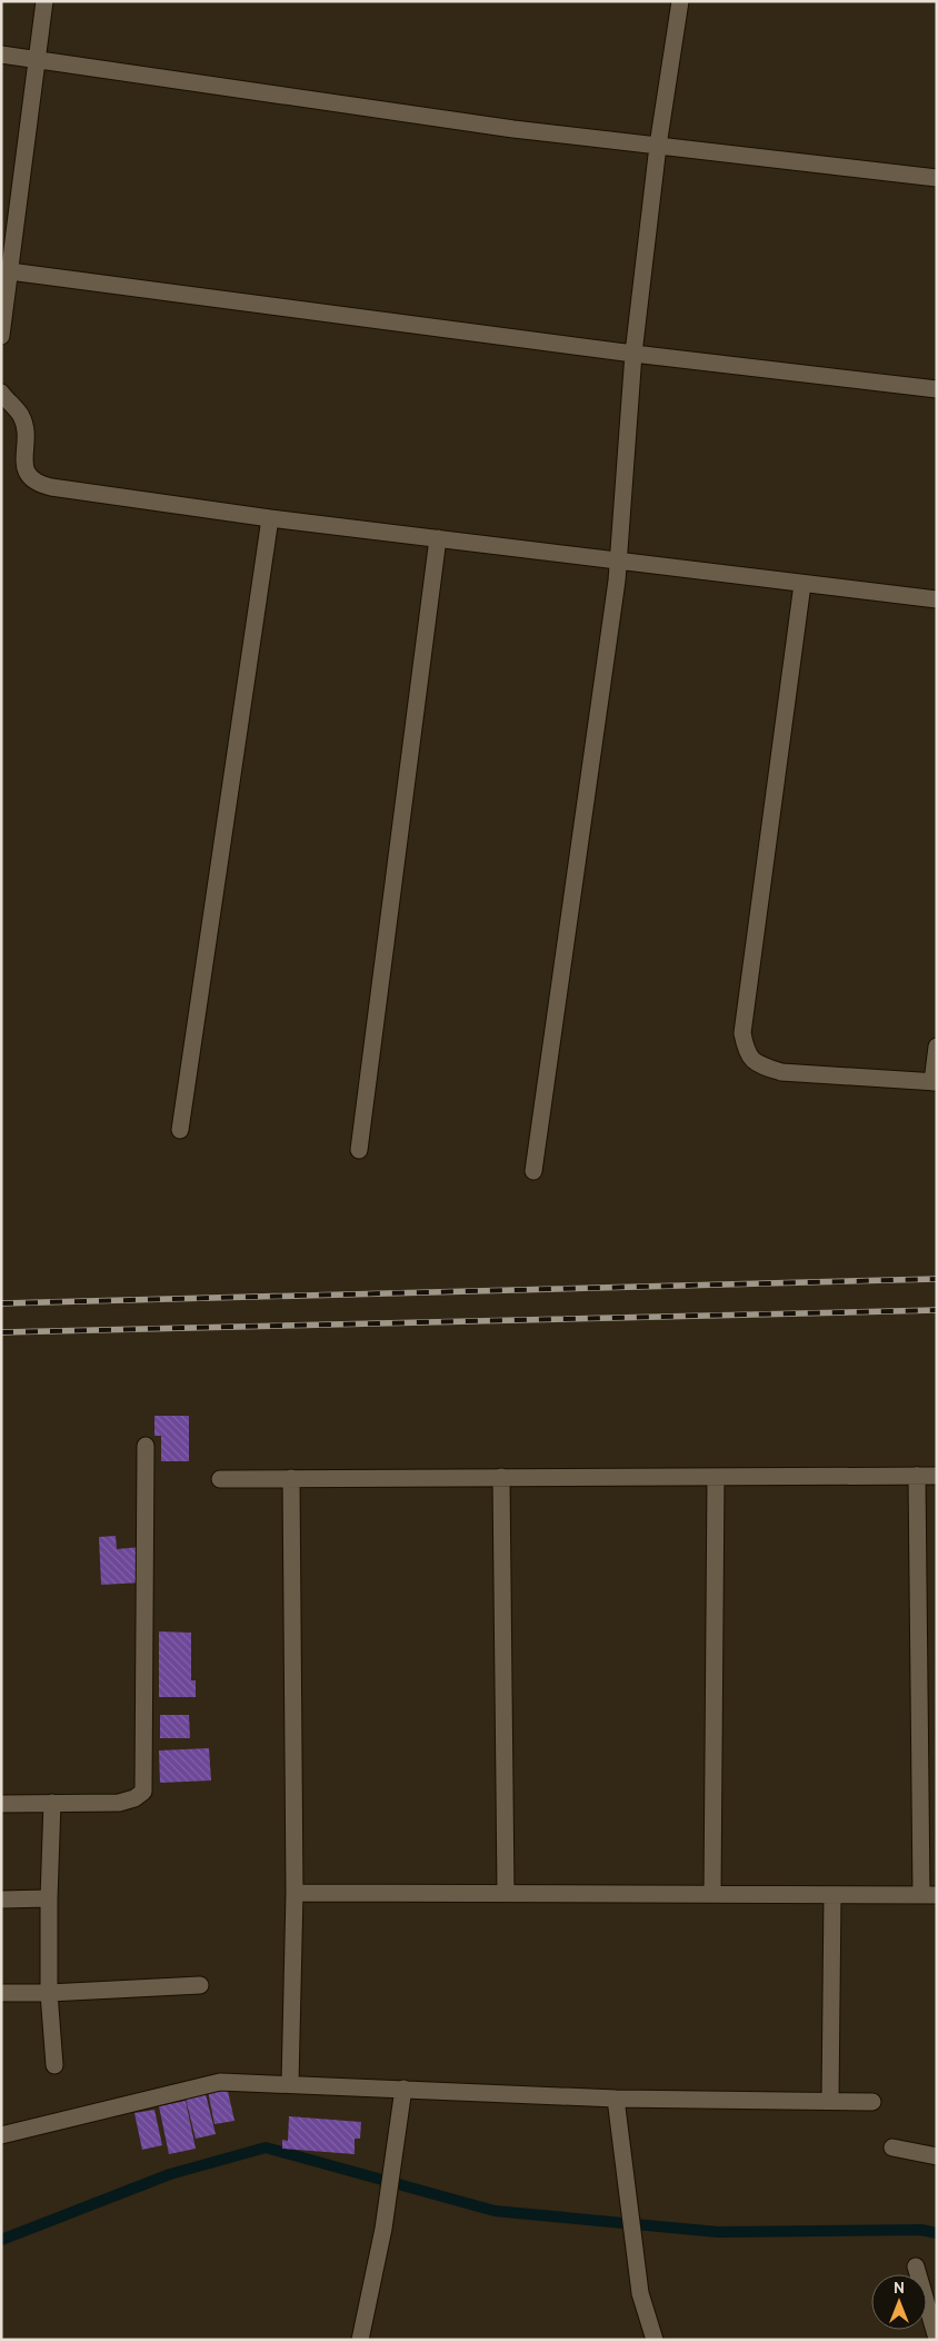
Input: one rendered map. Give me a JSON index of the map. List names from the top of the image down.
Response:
{
  "north": "top"
}
